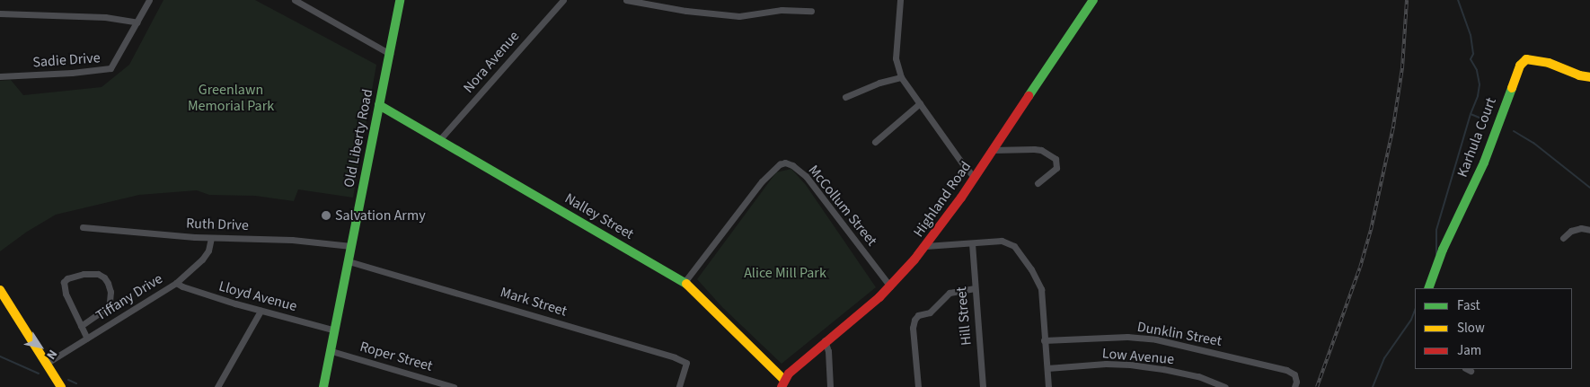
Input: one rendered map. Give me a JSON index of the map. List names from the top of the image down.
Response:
{
  "streets": {
    "street": [
      "Sadie Drive",
      "Nora Avenue",
      "Karhula Court",
      "Old Liberty Road",
      "Highland Road",
      "McCollum Street",
      "Nalley Street",
      "Ruth Drive",
      "Lloyd Avenue",
      "Tiffany Drive",
      "Mark Street",
      "Hill Street",
      "Dunklin Street",
      "Roper Street",
      "Low Avenue"
    ]
  },
  "crossings": [
    ["Nora Avenue", "Nalley Street"],
    ["Old Liberty Road", "Nalley Street"],
    ["Old Liberty Road", "Ruth Drive"],
    ["Old Liberty Road", "Lloyd Avenue"],
    ["Old Liberty Road", "Mark Street"],
    ["Old Liberty Road", "Roper Street"],
    ["Highland Road", "McCollum Street"],
    ["Highland Road", "Nalley Street"],
    ["McCollum Street", "Nalley Street"],
    ["Ruth Drive", "Tiffany Drive"],
    ["Lloyd Avenue", "Tiffany Drive"]
  ],
  "parks": ["Greenlawn Memorial Park", "Alice Mill Park"],
  "places": ["Salvation Army"],
  "legend": ["Fast", "Slow", "Jam"],
  "north": "bottom right"
}
